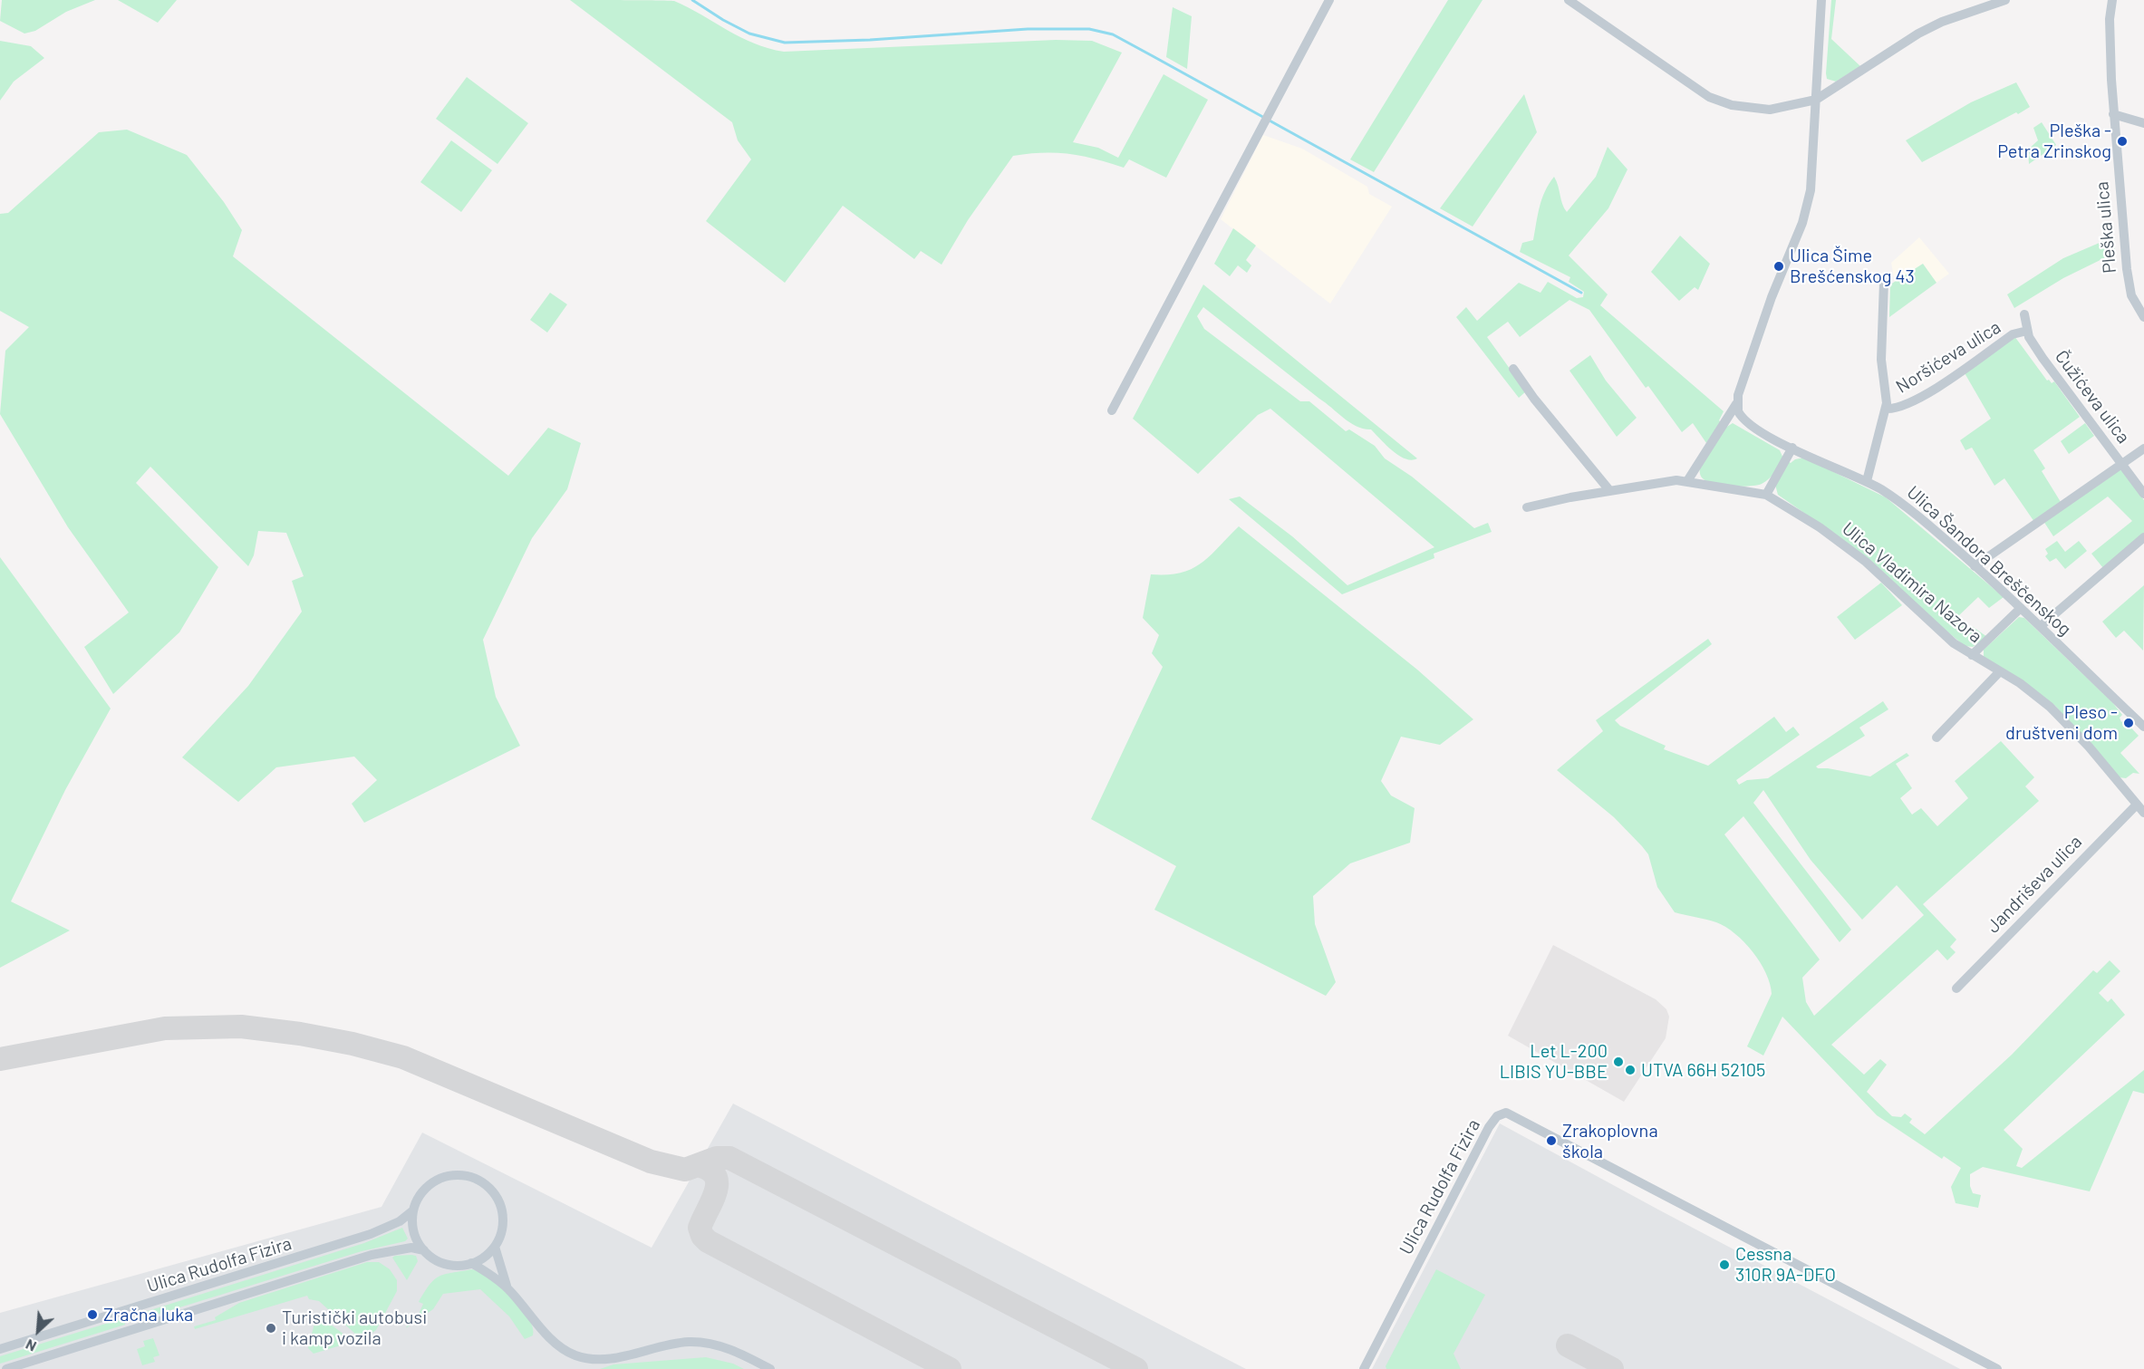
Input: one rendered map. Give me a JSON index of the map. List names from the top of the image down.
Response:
{
  "streets": {
    "street": [
      "Pleška ulica",
      "Noršićeva ulica",
      "Čužićeva ulica",
      "Ulica Šandora Breščenskog",
      "Ulica Vladimira Nazora",
      "Jandriševa ulica",
      "Ulica Rudolfa Fizira"
    ]
  },
  "crossings": [
    ["Noršićeva ulica", "Čužićeva ulica"],
    ["Noršićeva ulica", "Ulica Šandora Breščenskog"],
    ["Ulica Vladimira Nazora", "Jandriševa ulica"]
  ],
  "places": [
    "Pleška - Petra Zrinskog",
    "Ulica Šime Brešćenskog 43",
    "Pleso - društveni dom",
    "Let L-200 LIBIS YU-BBE",
    "UTVA 66H 52105",
    "Zrakoplovna škola",
    "Cessna 310R 9A-DFO",
    "Zračna luka",
    "Turistički autobusi i kamp vozila"
  ],
  "north": "bottom left"
}
